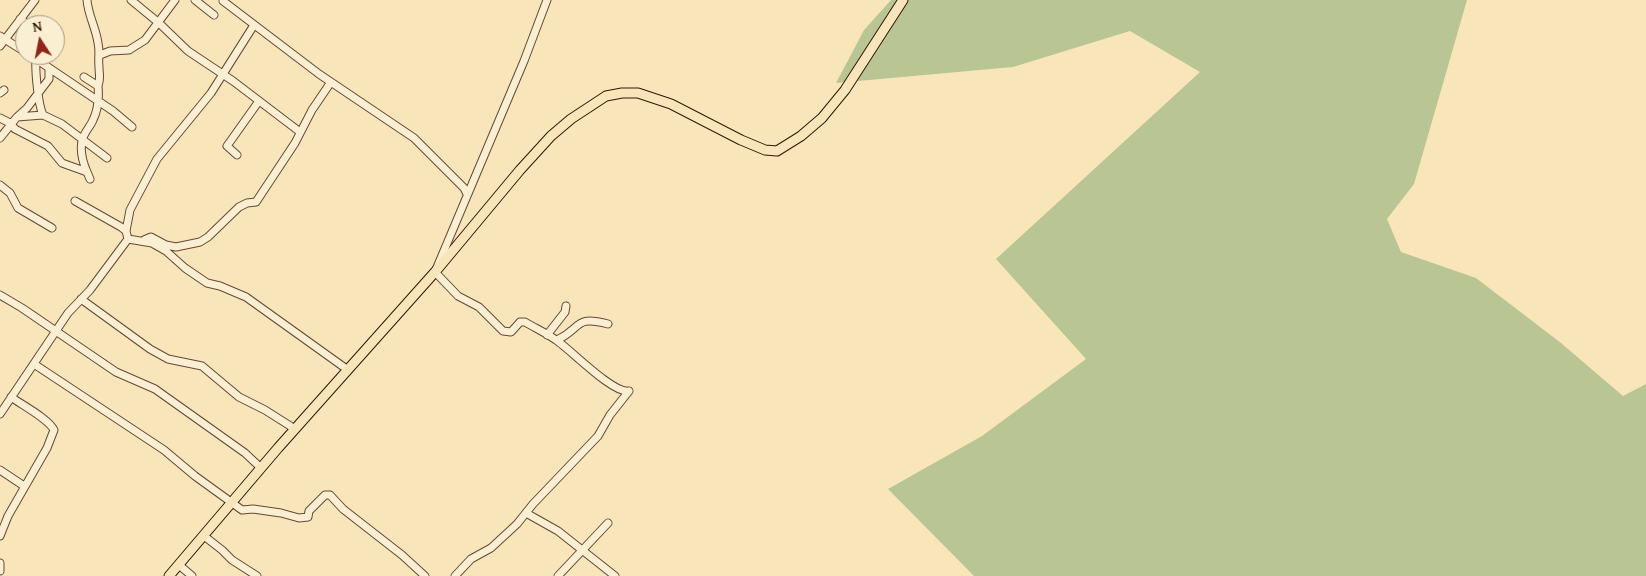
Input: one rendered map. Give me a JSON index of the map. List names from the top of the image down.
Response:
{
  "north": "top"
}
